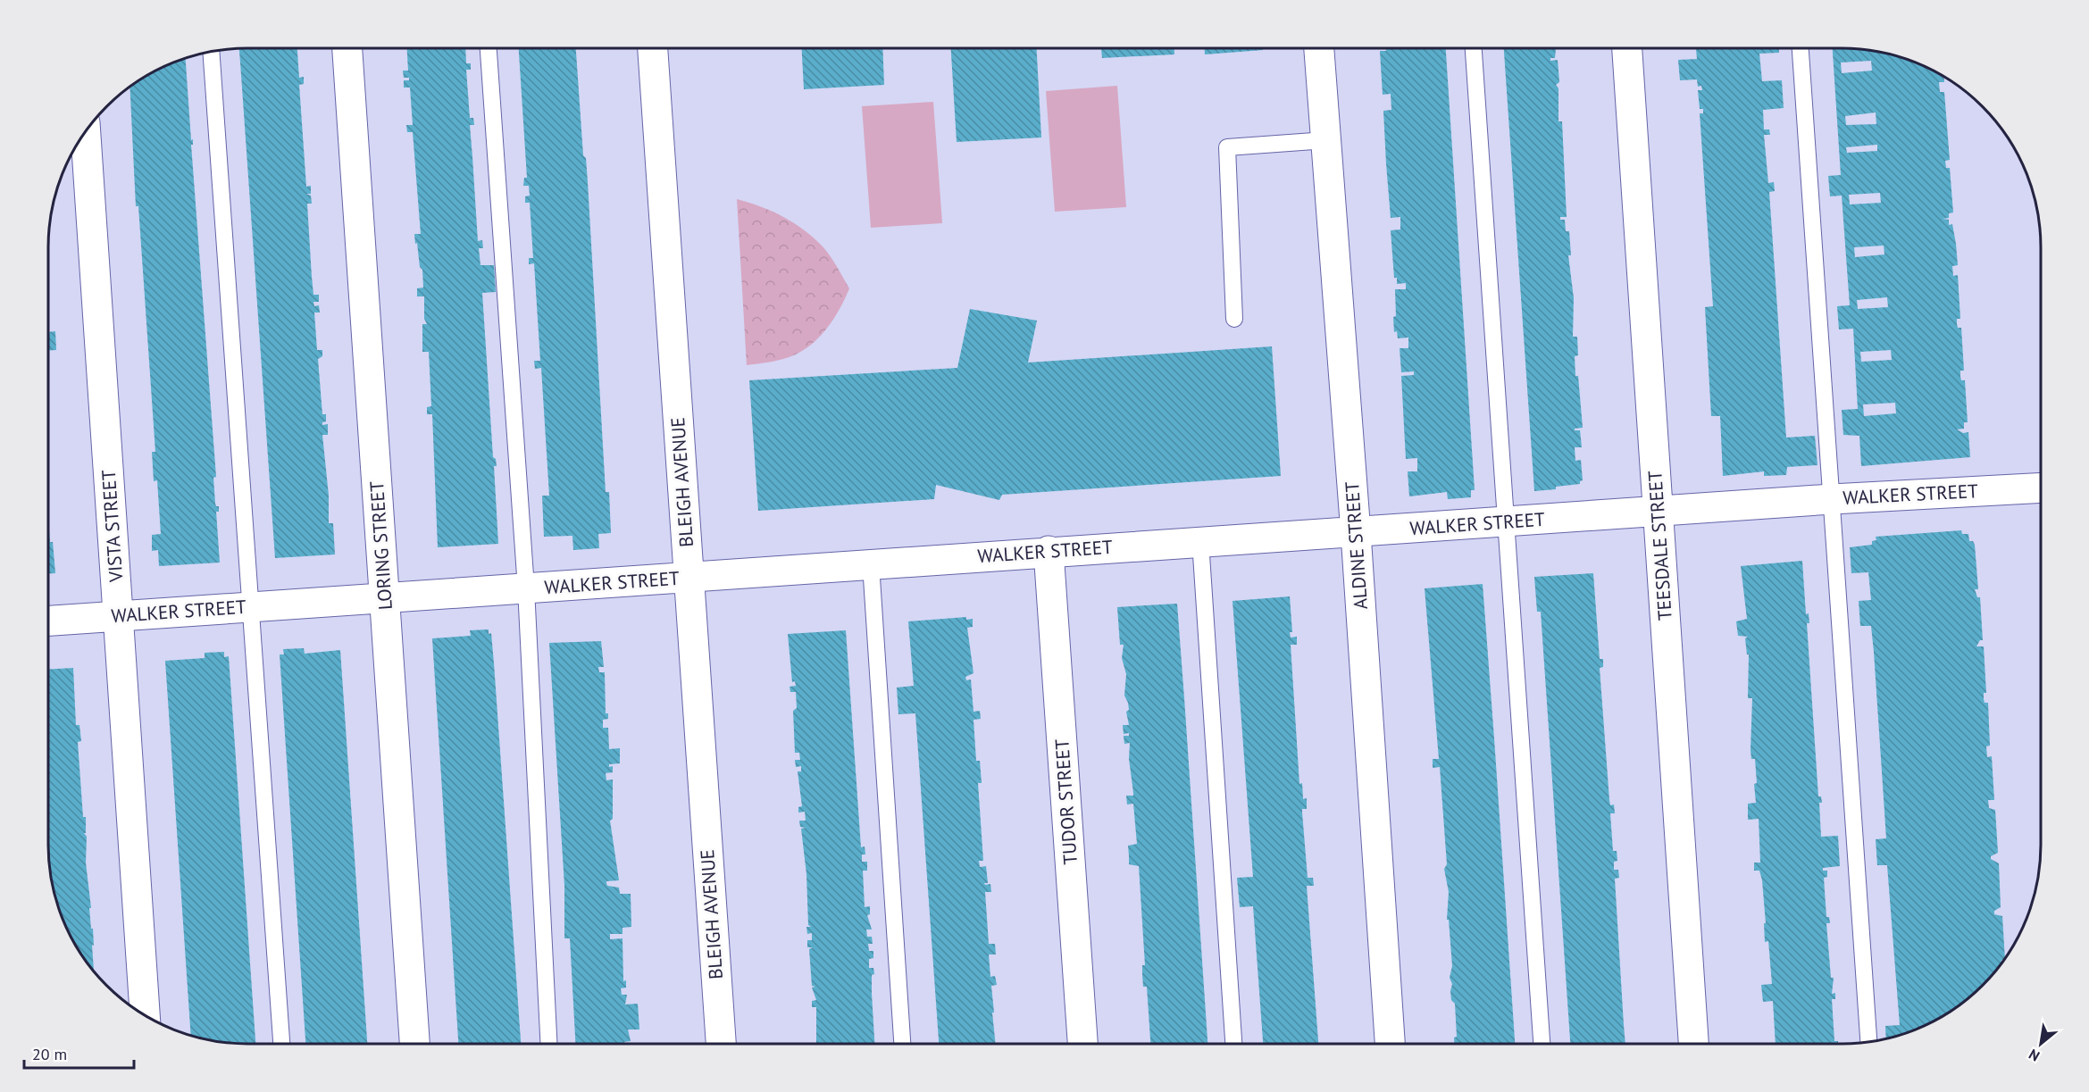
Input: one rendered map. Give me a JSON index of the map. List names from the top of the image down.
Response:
{
  "streets": {
    "street": [
      "BLEIGH AVENUE",
      "WALKER STREET",
      "VISTA STREET",
      "LORING STREET",
      "ALDINE STREET",
      "TEESDALE STREET",
      "TUDOR STREET"
    ]
  },
  "crossings": [
    ["BLEIGH AVENUE", "WALKER STREET"],
    ["WALKER STREET", "VISTA STREET"],
    ["WALKER STREET", "LORING STREET"],
    ["WALKER STREET", "ALDINE STREET"],
    ["WALKER STREET", "TEESDALE STREET"],
    ["WALKER STREET", "TUDOR STREET"]
  ],
  "scale_bar": "20 m",
  "north": "bottom left"
}
